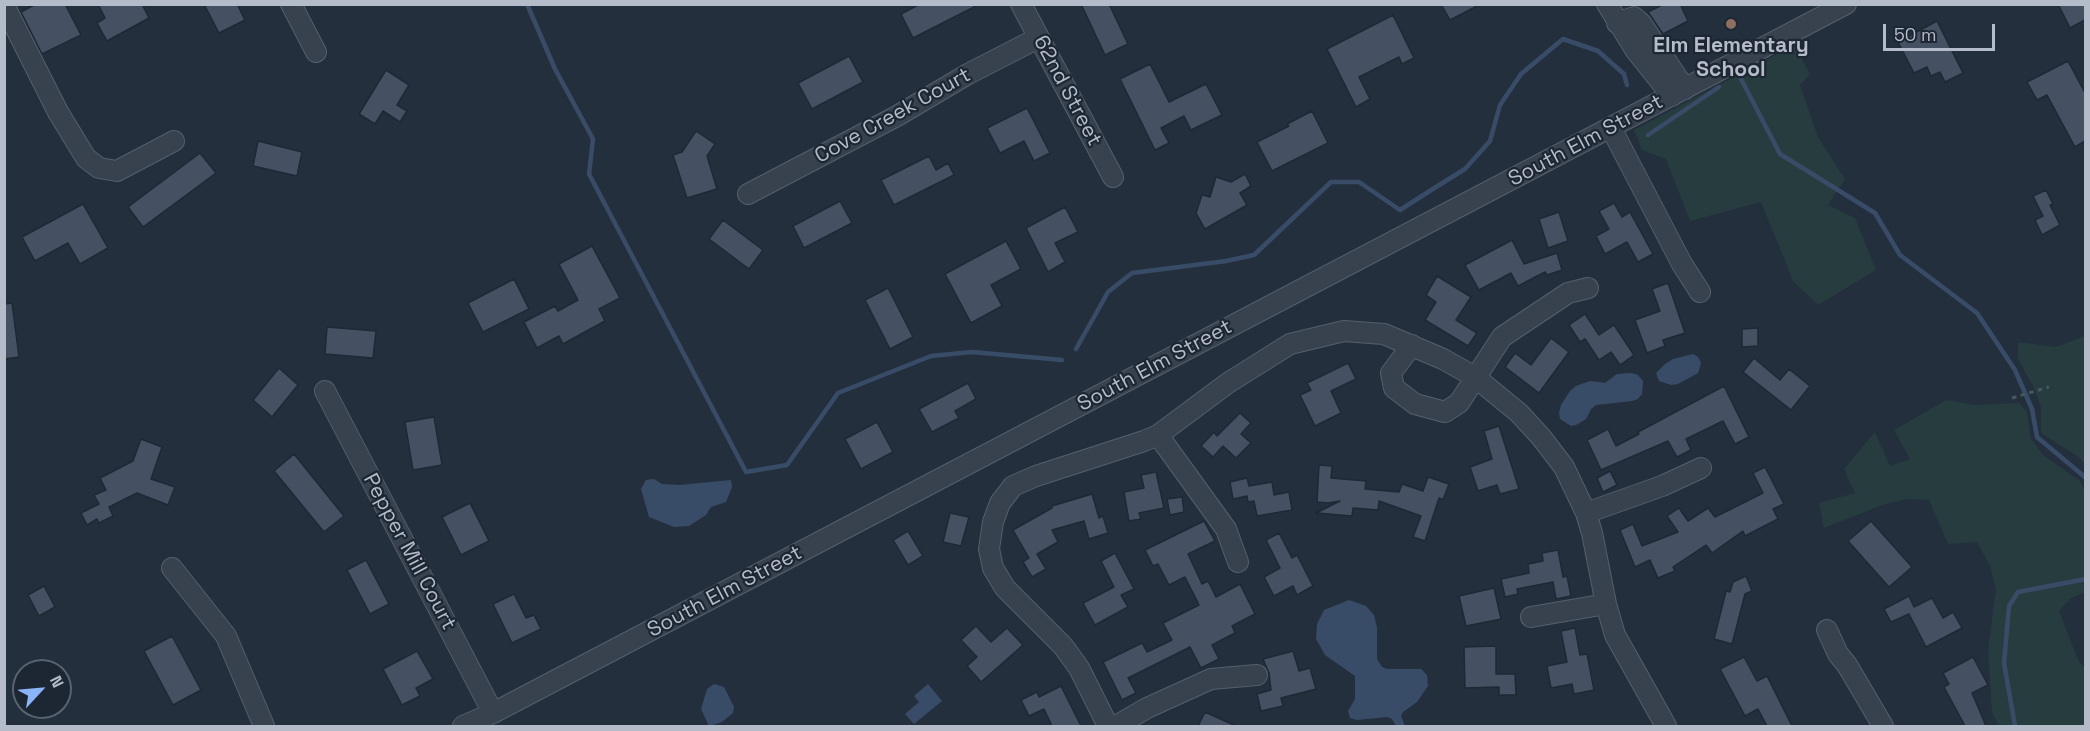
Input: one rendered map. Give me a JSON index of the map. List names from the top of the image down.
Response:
{
  "streets": {
    "street": [
      "62nd Street",
      "Cove Creek Court",
      "South Elm Street",
      "Pepper Mill Court"
    ]
  },
  "crossings": [
    ["62nd Street", "Cove Creek Court"],
    ["South Elm Street", "Pepper Mill Court"]
  ],
  "places": ["Elm Elementary School"],
  "scale_bar": "50 m",
  "north": "top right"
}
